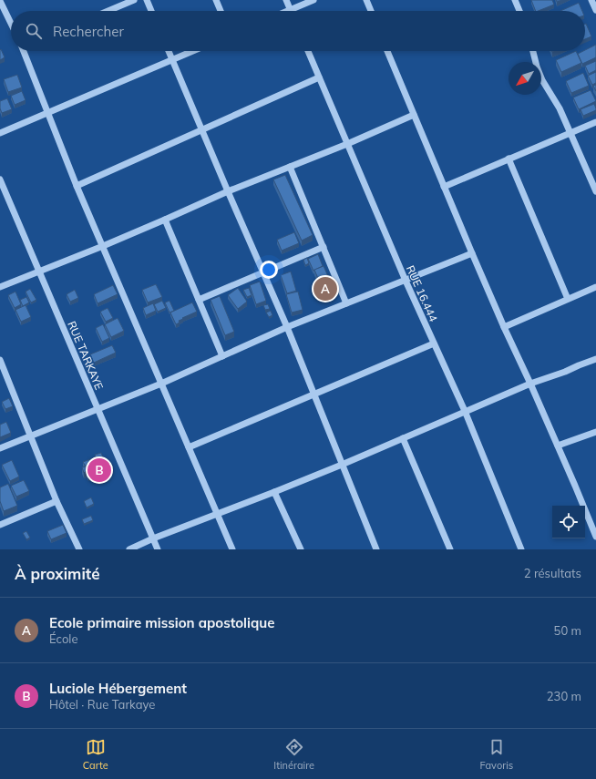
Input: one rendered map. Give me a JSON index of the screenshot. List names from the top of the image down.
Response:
{
  "streets": {
    "street": ["RUE 16.444", "RUE TARKAYE"]
  },
  "north": "bottom left",
  "page": {
    "search": "Rechercher",
    "pins": ["A", "B"],
    "heading": ["À proximité", "2 résultats"],
    "list": [
      {
        "mark": "A",
        "name": "Ecole primaire mission apostolique",
        "note": "École",
        "value": "50 m"
      },
      {
        "mark": "B",
        "name": "Luciole Hébergement",
        "note": "Hôtel · Rue Tarkaye",
        "value": "230 m"
      }
    ],
    "nav": ["Carte", "Itinéraire", "Favoris"]
  }
}
